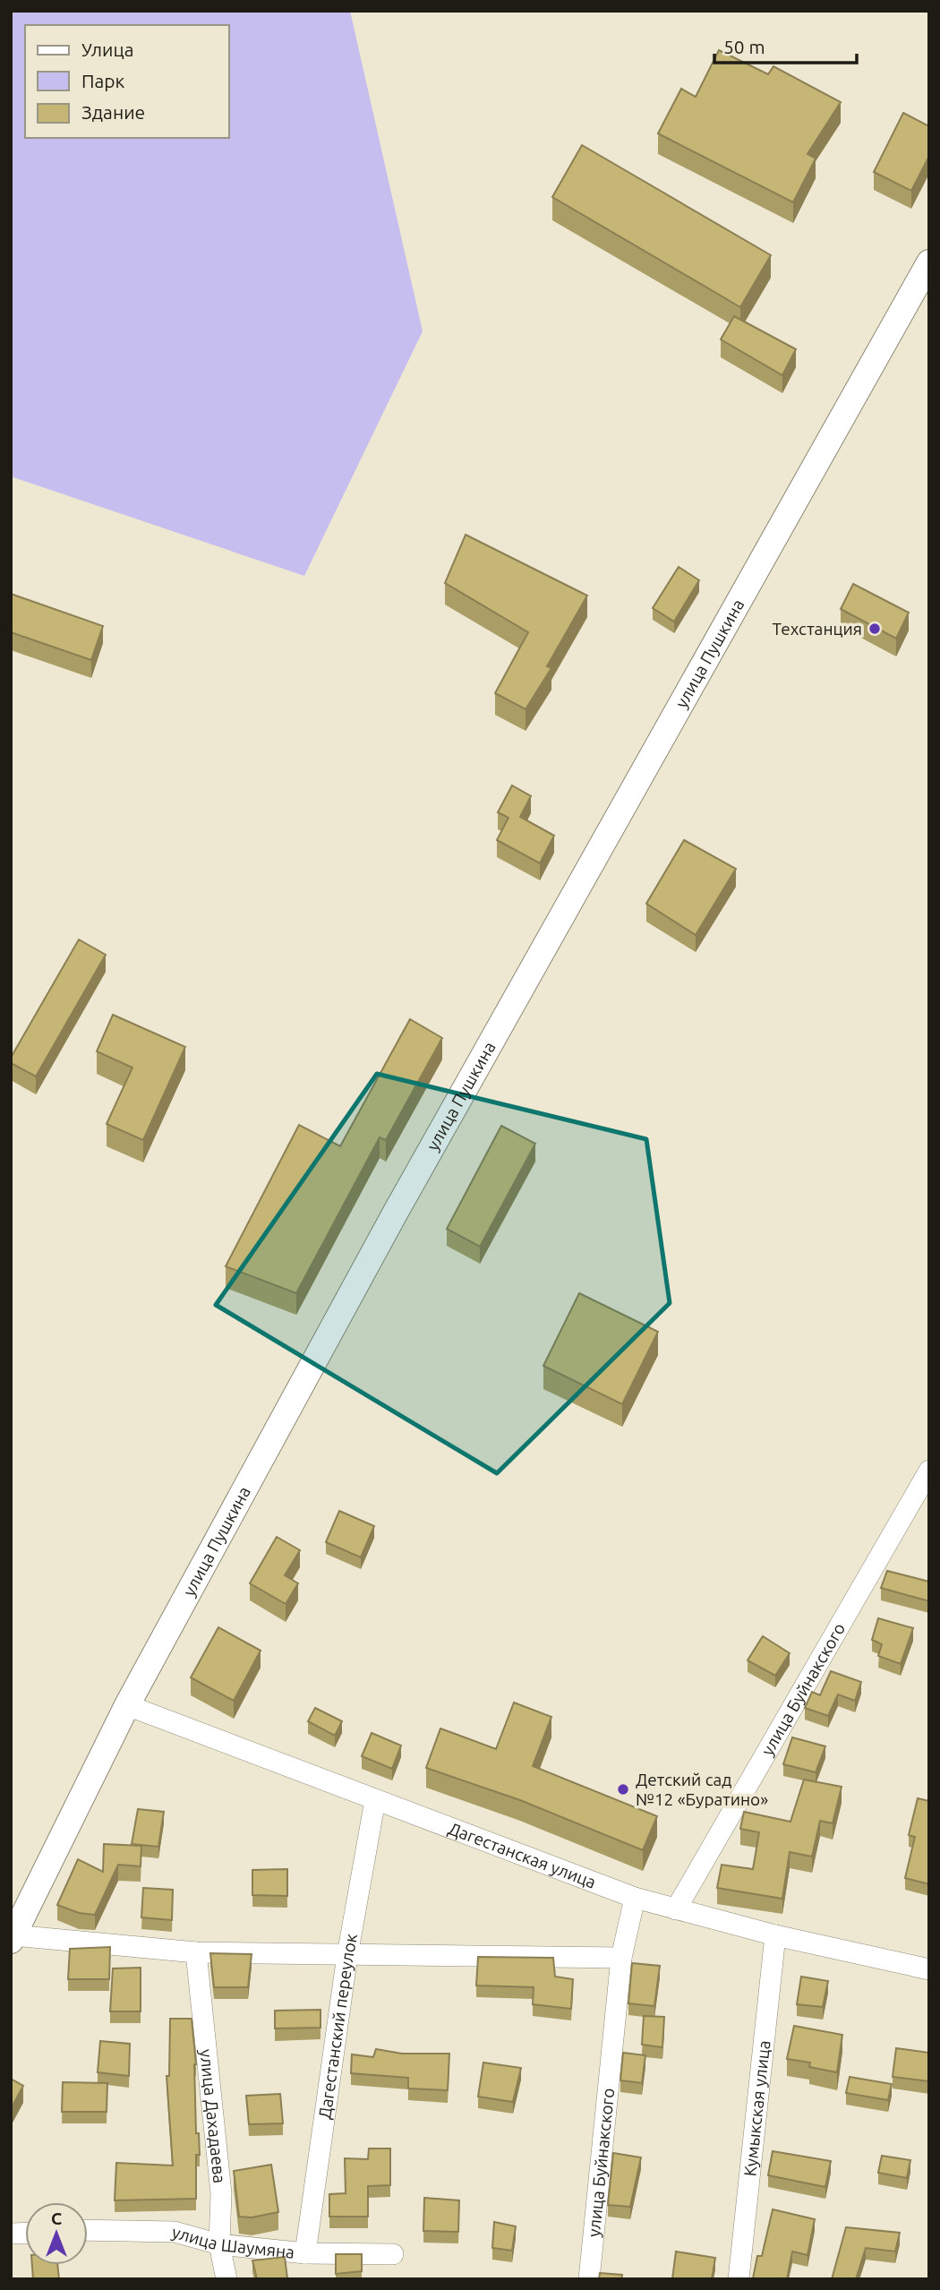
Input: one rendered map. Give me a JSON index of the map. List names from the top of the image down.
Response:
{
  "streets": {
    "street": [
      "улица Пушкина",
      "улица Буйнакского",
      "Дагестанская улица",
      "Дагестанский переулок",
      "Кумыкская улица",
      "улица Дахадаева",
      "улица Шаумяна"
    ]
  },
  "crossings": [
    ["улица Пушкина", "Дагестанская улица"],
    ["улица Буйнакского", "Дагестанская улица"],
    ["Дагестанская улица", "Дагестанский переулок"],
    ["Дагестанская улица", "Кумыкская улица"],
    ["Дагестанский переулок", "улица Шаумяна"],
    ["улица Дахадаева", "улица Шаумяна"]
  ],
  "places": ["Техстанция", "Детский сад №12 «Буратино»"],
  "legend": ["Улица", "Парк", "Здание"],
  "scale_bar": "50 m",
  "north": "top"
}
